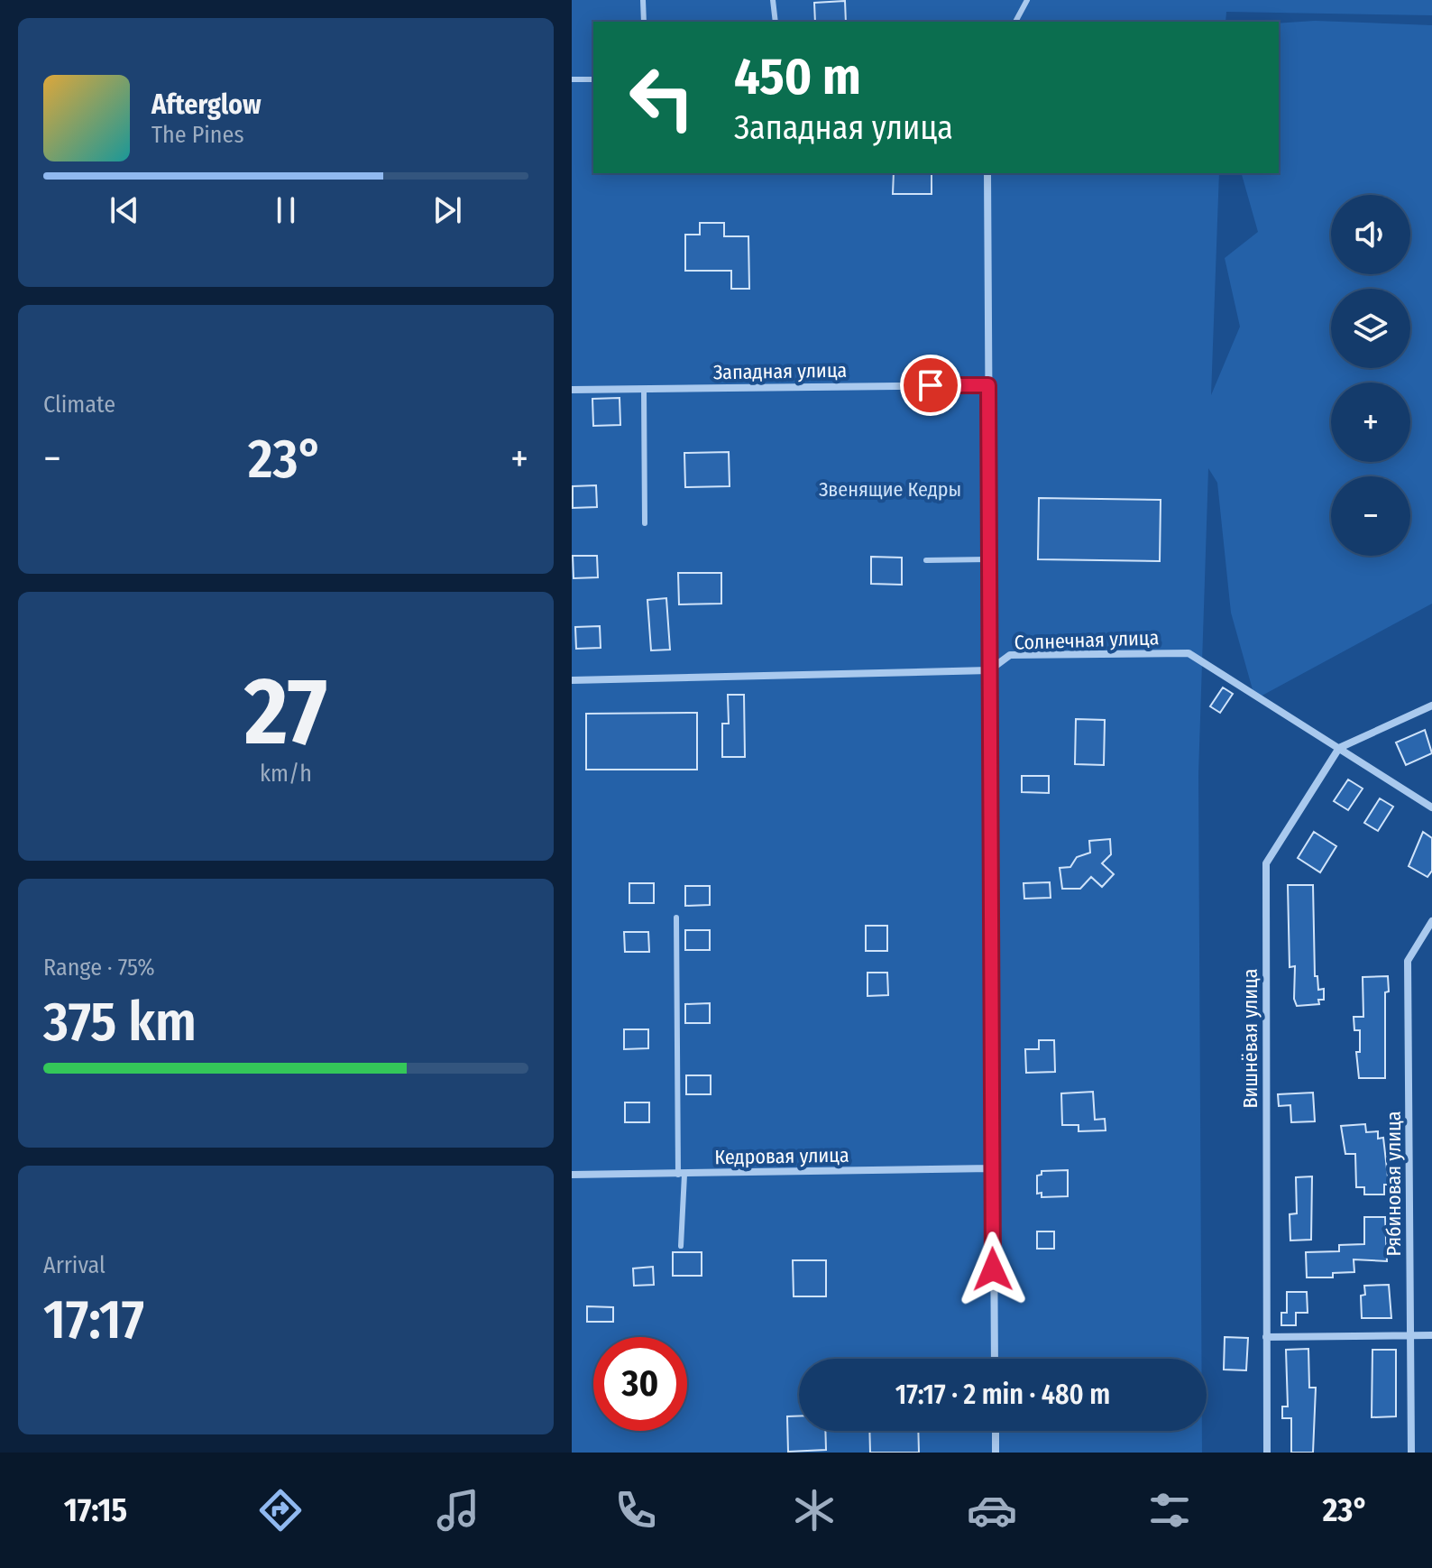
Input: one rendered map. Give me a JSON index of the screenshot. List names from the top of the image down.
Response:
{
  "streets": {
    "street": [
      "Западная улица",
      "Солнечная улица",
      "Вишнёвая улица",
      "Кедровая улица",
      "Рябиновая улица"
    ]
  },
  "crossings": [
    ["Солнечная улица", "Вишнёвая улица"]
  ],
  "parks": ["Звенящие Кедры"],
  "page": {
    "turn": ["450 m", "Западная улица"],
    "song": ["Afterglow", "The Pines"],
    "map_buttons": ["+", "−"],
    "tile": [
      "Climate",
      ["27", "km/h"],
      ["Range · 75%", "375 km"],
      ["Arrival", "17:17"]
    ],
    "heat": ["−", "23°", "+"],
    "limit": "30",
    "trip": "17:17 · 2 min · 480 m",
    "tabs": ["17:15", "23°"]
  }
}
